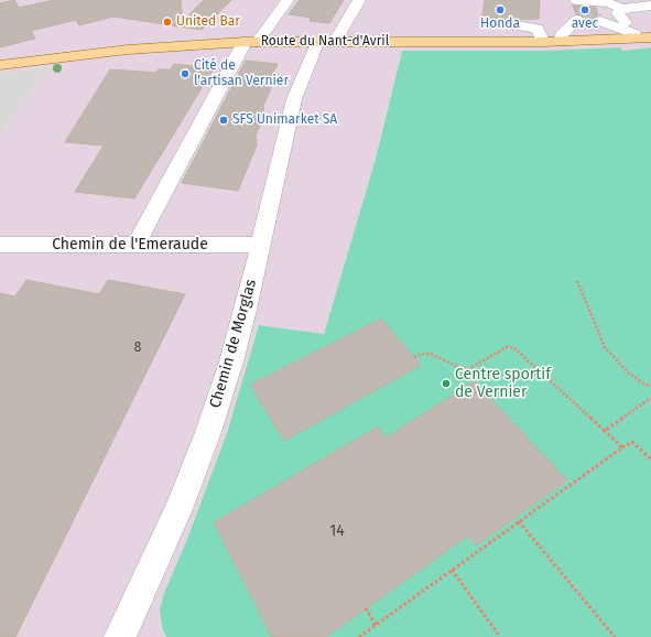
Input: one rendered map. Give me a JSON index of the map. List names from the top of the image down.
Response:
{
  "streets": {
    "main road": ["Route du Nant-d'Avril"],
    "street": ["Chemin de l'Emeraude", "Chemin de Morglas"]
  },
  "crossings": [
    ["Route du Nant-d'Avril", "Chemin de Morglas"],
    ["Chemin de l'Emeraude", "Chemin de Morglas"]
  ],
  "places": [
    "Honda",
    "avec",
    "United Bar",
    "Cité de l'artisan Vernier",
    "SFS Unimarket SA",
    "Centre sportif de Vernier"
  ],
  "house_numbers": ["8", "14"]
}
